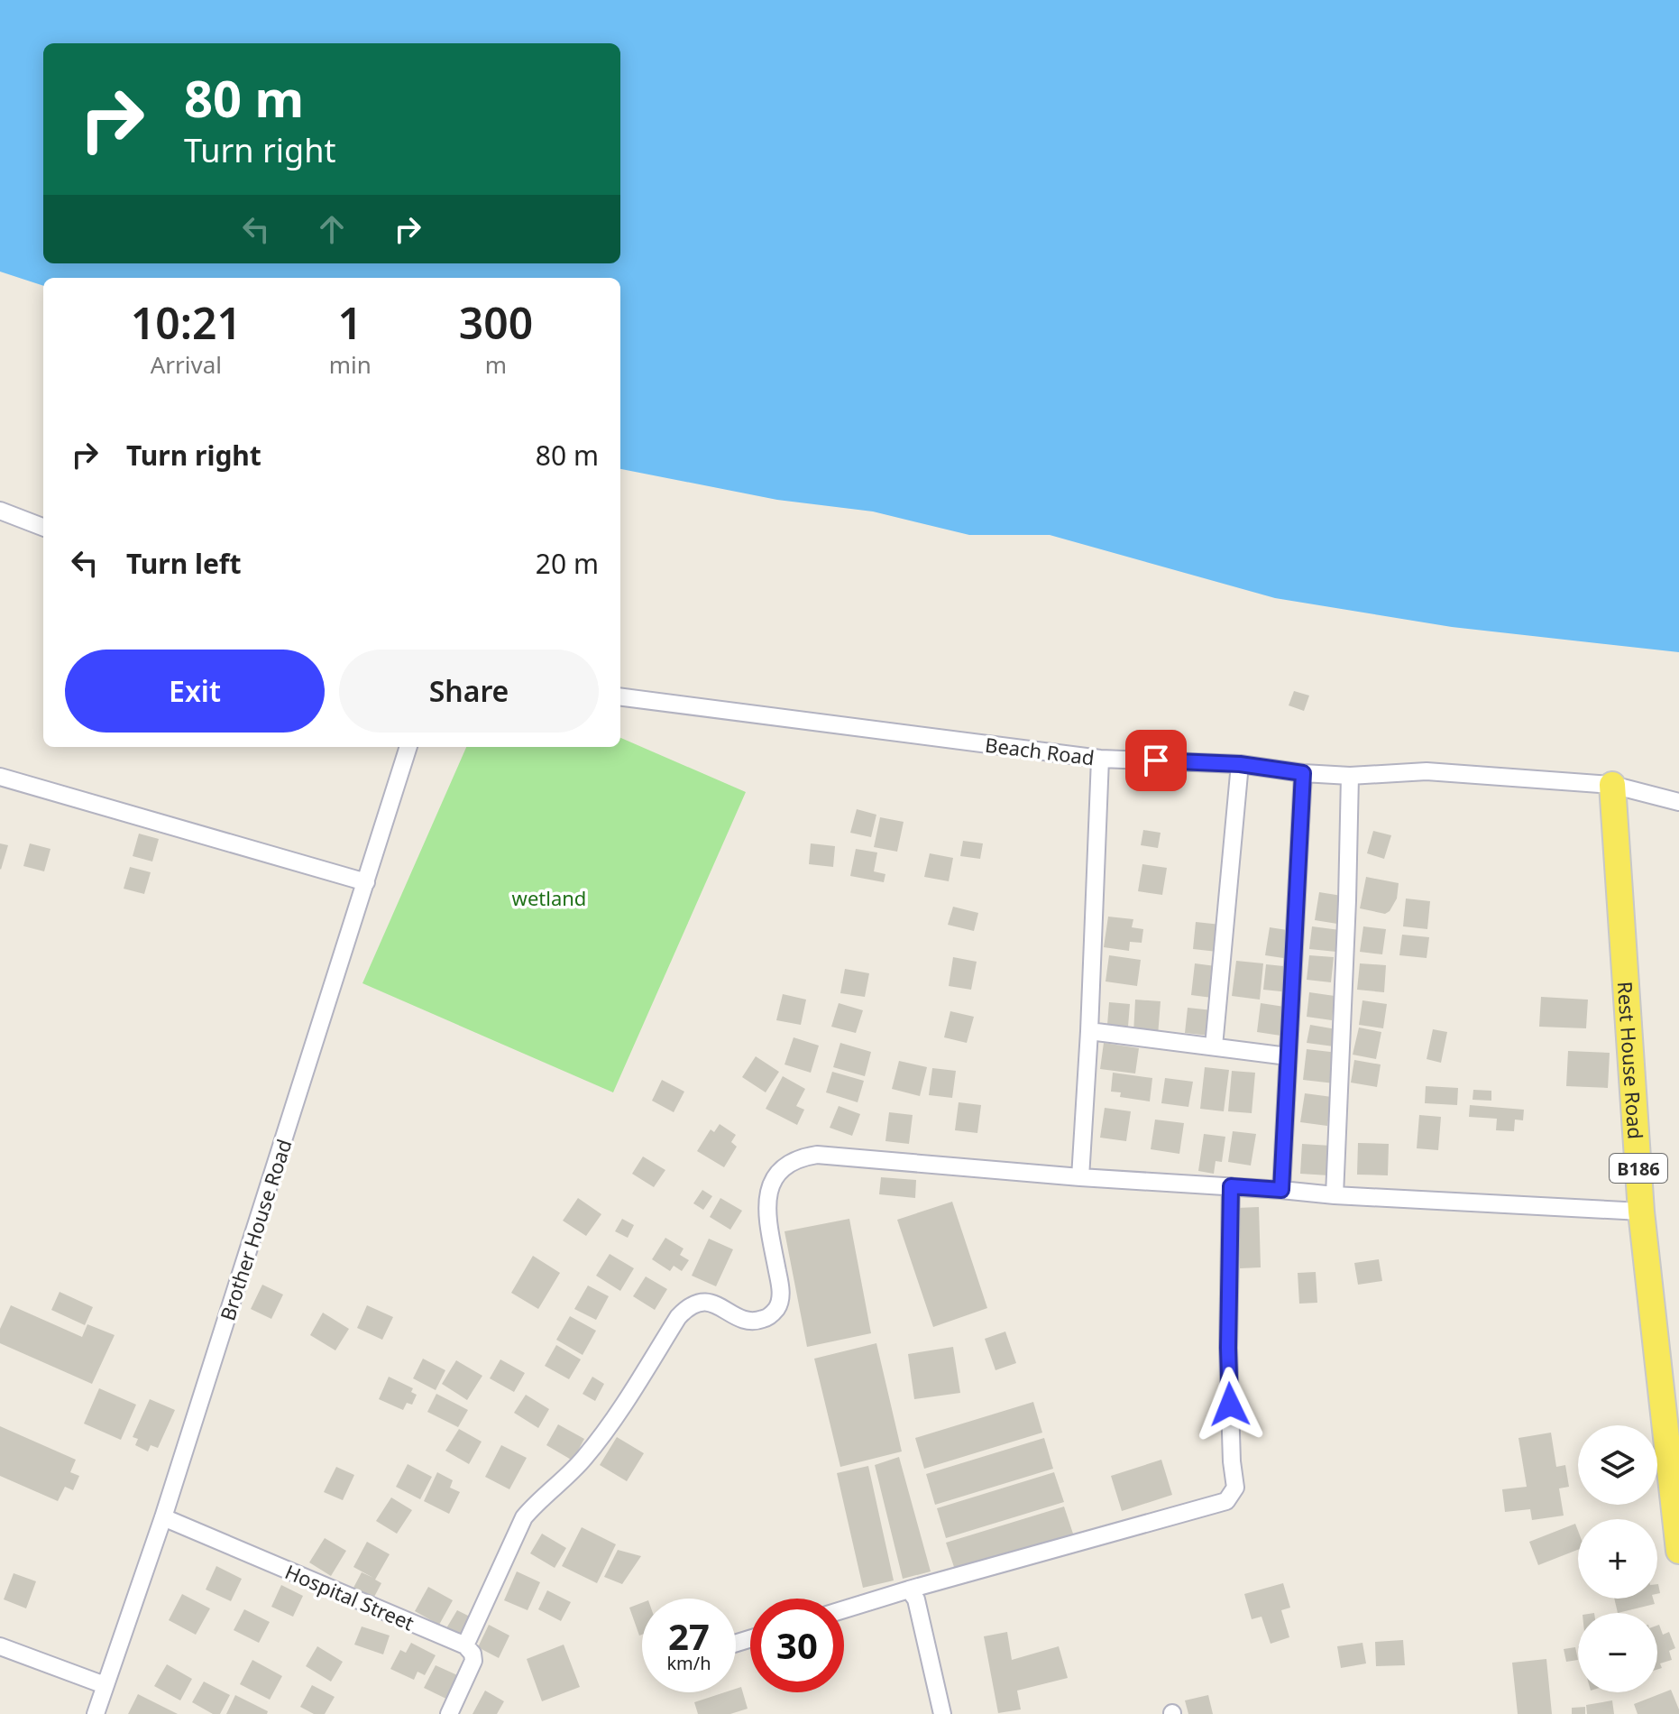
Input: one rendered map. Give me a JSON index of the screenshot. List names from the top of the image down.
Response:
{
  "streets": {
    "main road": ["Rest House Road", "B186"],
    "street": ["Beach Road", "Brother House Road", "Hospital Street"]
  },
  "crossings": [
    ["Beach Road", "Rest House Road"],
    ["Brother House Road", "Hospital Street"]
  ],
  "parks": ["wetland"],
  "page": {
    "turn": ["80 m", "Turn right"],
    "eta": [
      "10:21",
      "Arrival",
      "1",
      "min",
      "300",
      "m"
    ],
    "list": [
      {
        "name": "Turn right",
        "value": "80 m"
      },
      {
        "name": "Turn left",
        "value": "20 m"
      }
    ],
    "buttons": ["Exit", "Share"],
    "map_buttons": ["+", "−"],
    "speed": "27 km/h",
    "limit": "30"
  }
}
